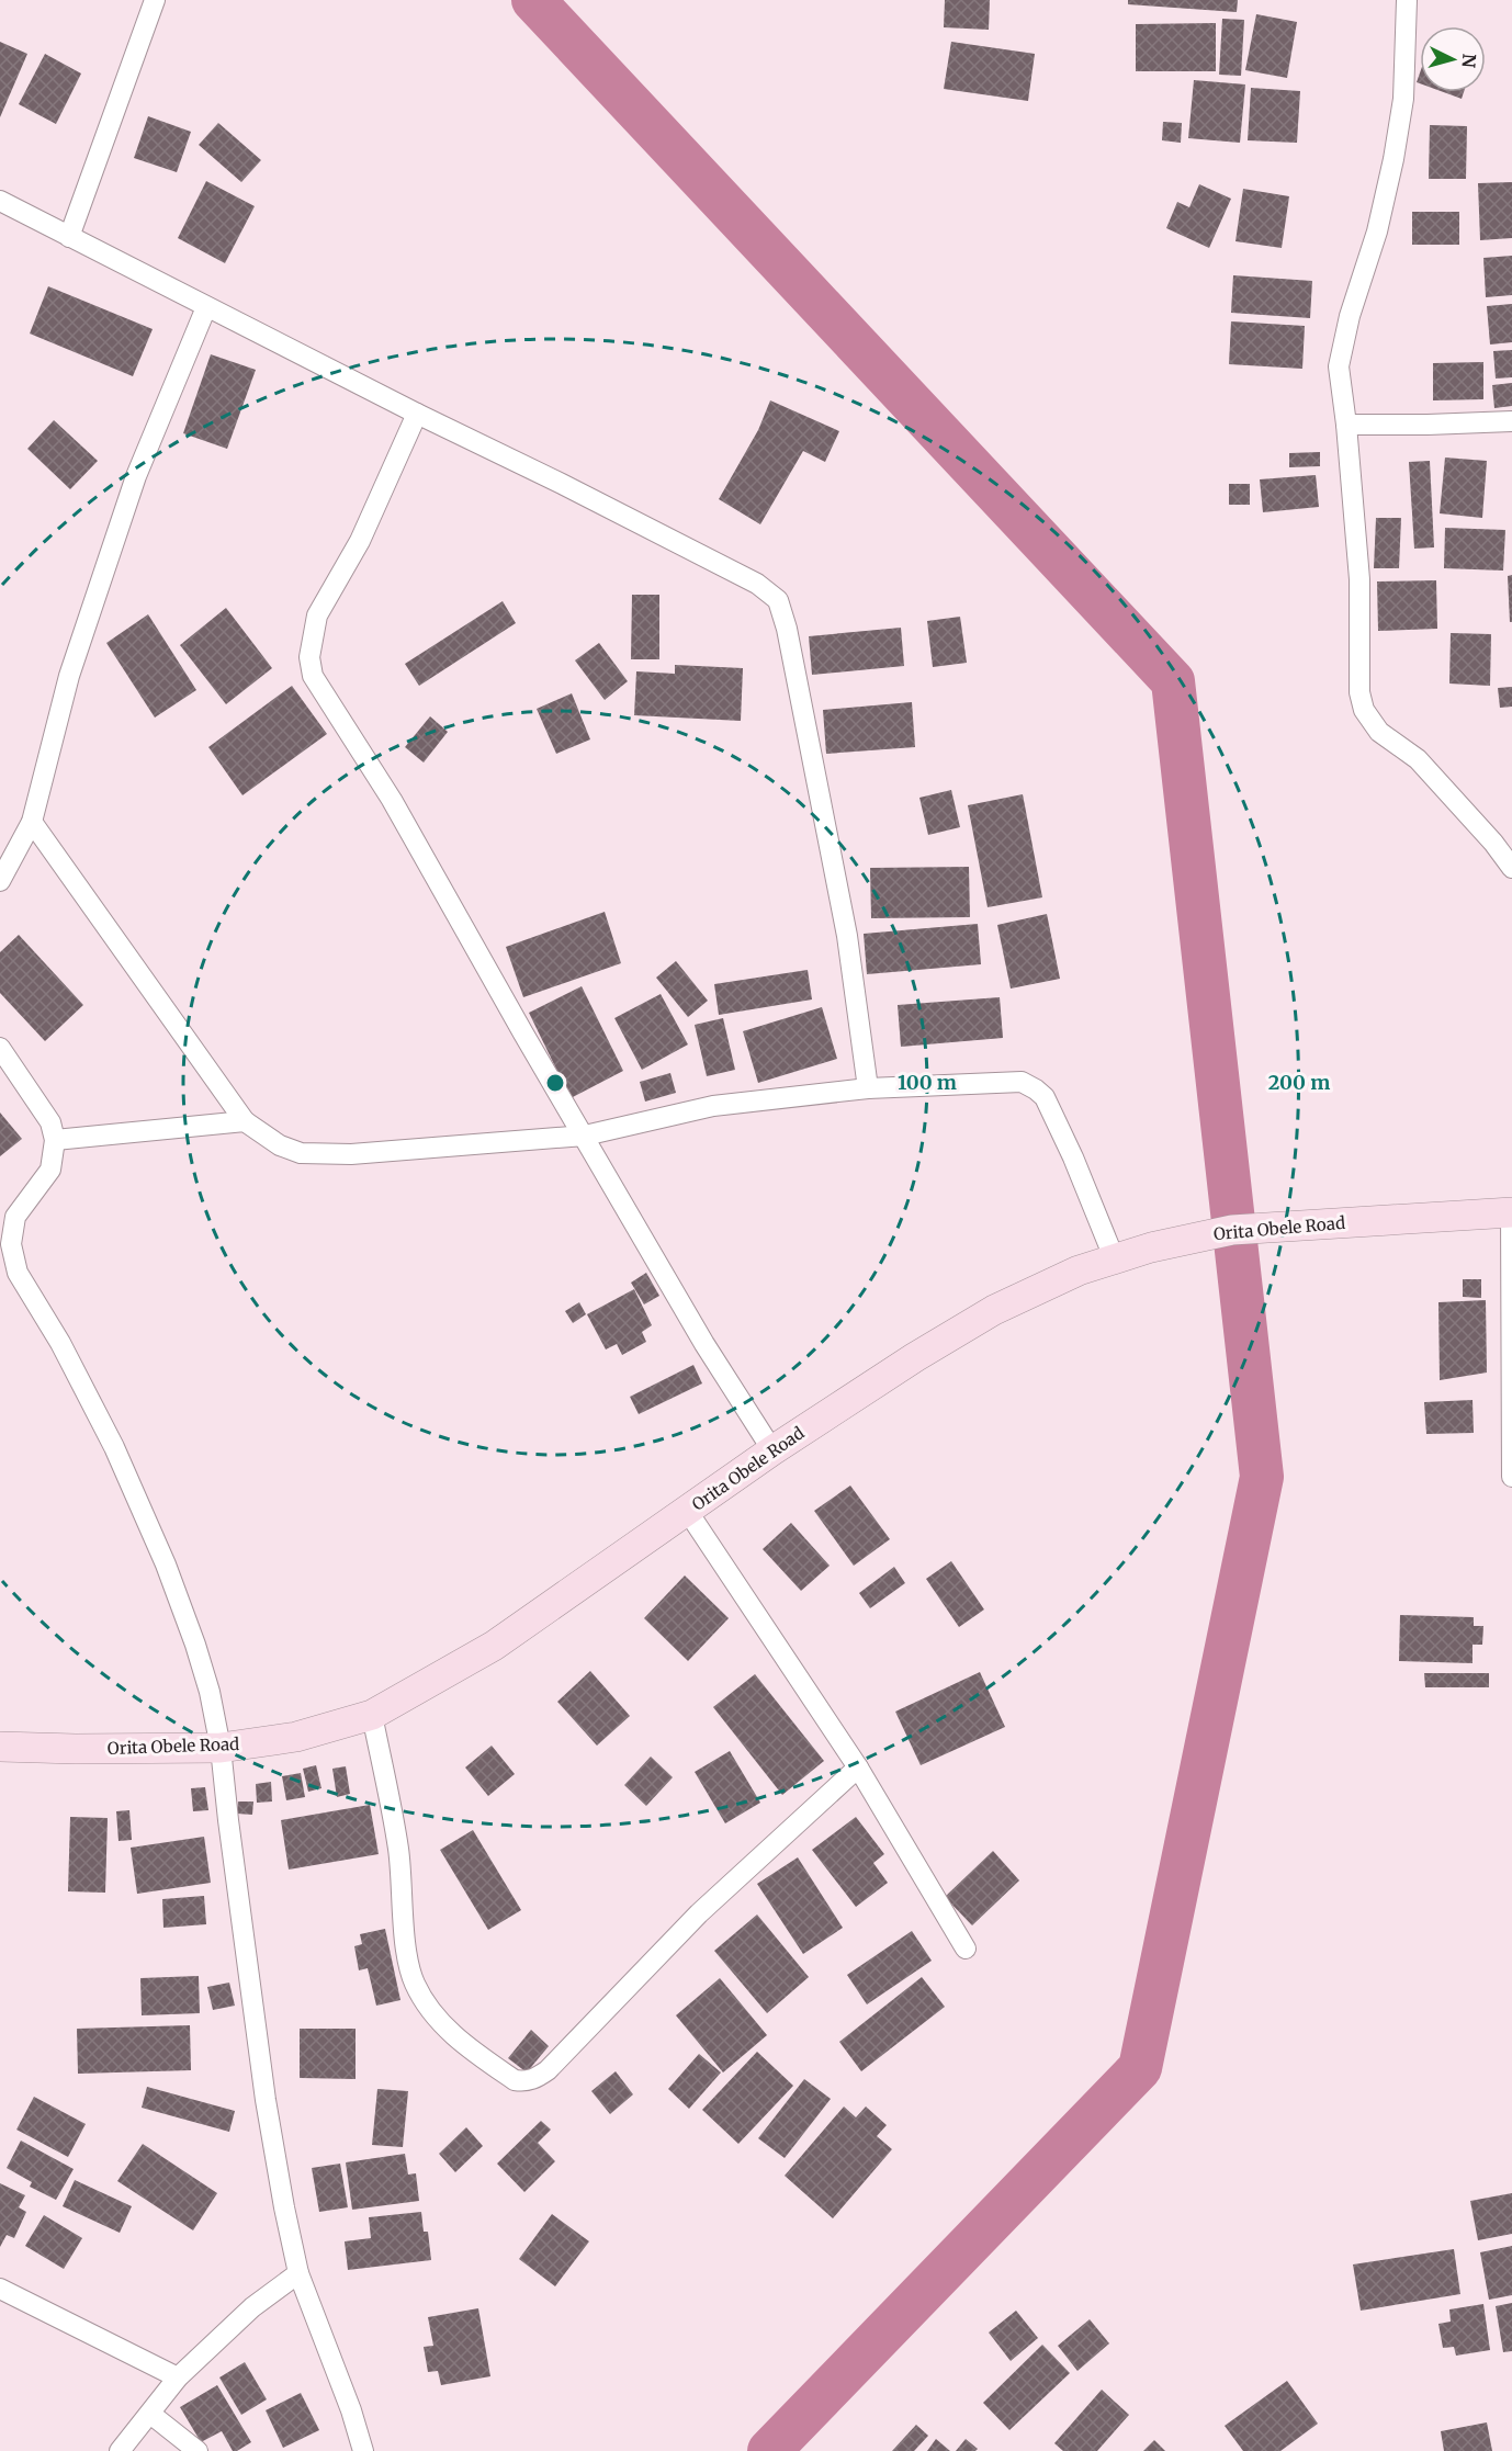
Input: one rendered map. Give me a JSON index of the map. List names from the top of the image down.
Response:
{
  "streets": {
    "main road": ["Orita Obele Road"]
  },
  "north": "right",
  "rings": ["100 m", "200 m"]
}
